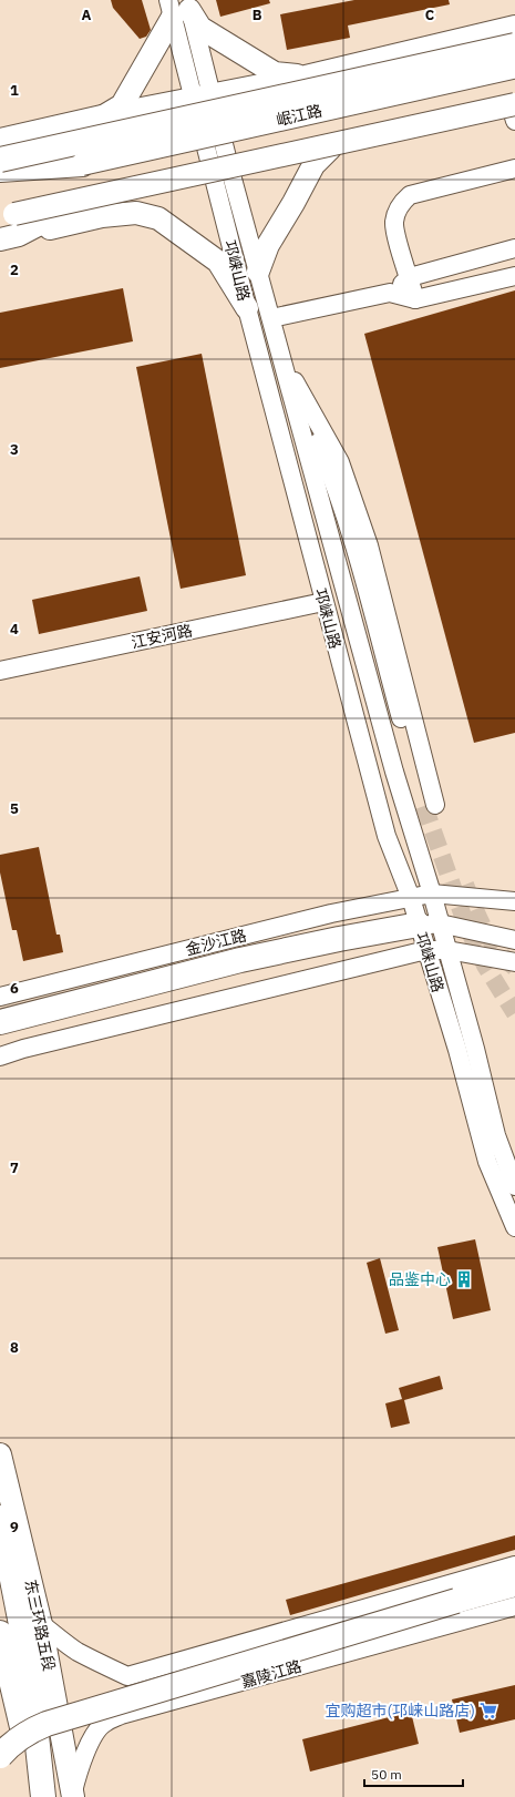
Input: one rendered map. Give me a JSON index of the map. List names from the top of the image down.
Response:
{
  "streets": {
    "main road": ["岷江路", "东三环路五段"],
    "street": [
      "邛崃山路",
      "江安河路",
      "金沙江路",
      "嘉陵江路"
    ]
  },
  "crossings": [
    ["邛崃山路", "江安河路"],
    ["邛崃山路", "金沙江路"],
    ["东三环路五段", "嘉陵江路"]
  ],
  "places": {
    "building": ["品鉴中心"],
    "supermarket": ["宜购超市(邛崃山路店)"]
  },
  "scale_bar": "50 m",
  "grid": {
    "columns": ["A", "B", "C"],
    "rows": [
      "1",
      "2",
      "3",
      "4",
      "5",
      "6",
      "7",
      "8",
      "9"
    ]
  }
}
